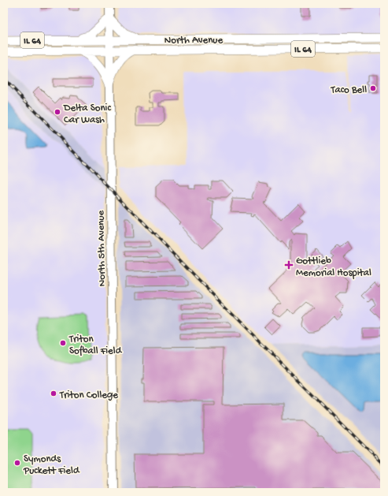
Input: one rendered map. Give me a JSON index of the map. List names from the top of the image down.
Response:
{
  "streets": {
    "main road": ["North Avenue", "IL 64"],
    "street": ["North 5th Avenue"]
  },
  "crossings": [
    ["North Avenue", "North 5th Avenue"]
  ],
  "places": {
    "other": [
      "Taco Bell",
      "Delta Sonic Car Wash",
      "Triton Sofball Field",
      "Triton College",
      "Symonds Puckett Field"
    ],
    "health": ["Gottlieb Memorial Hospital"]
  }
}
